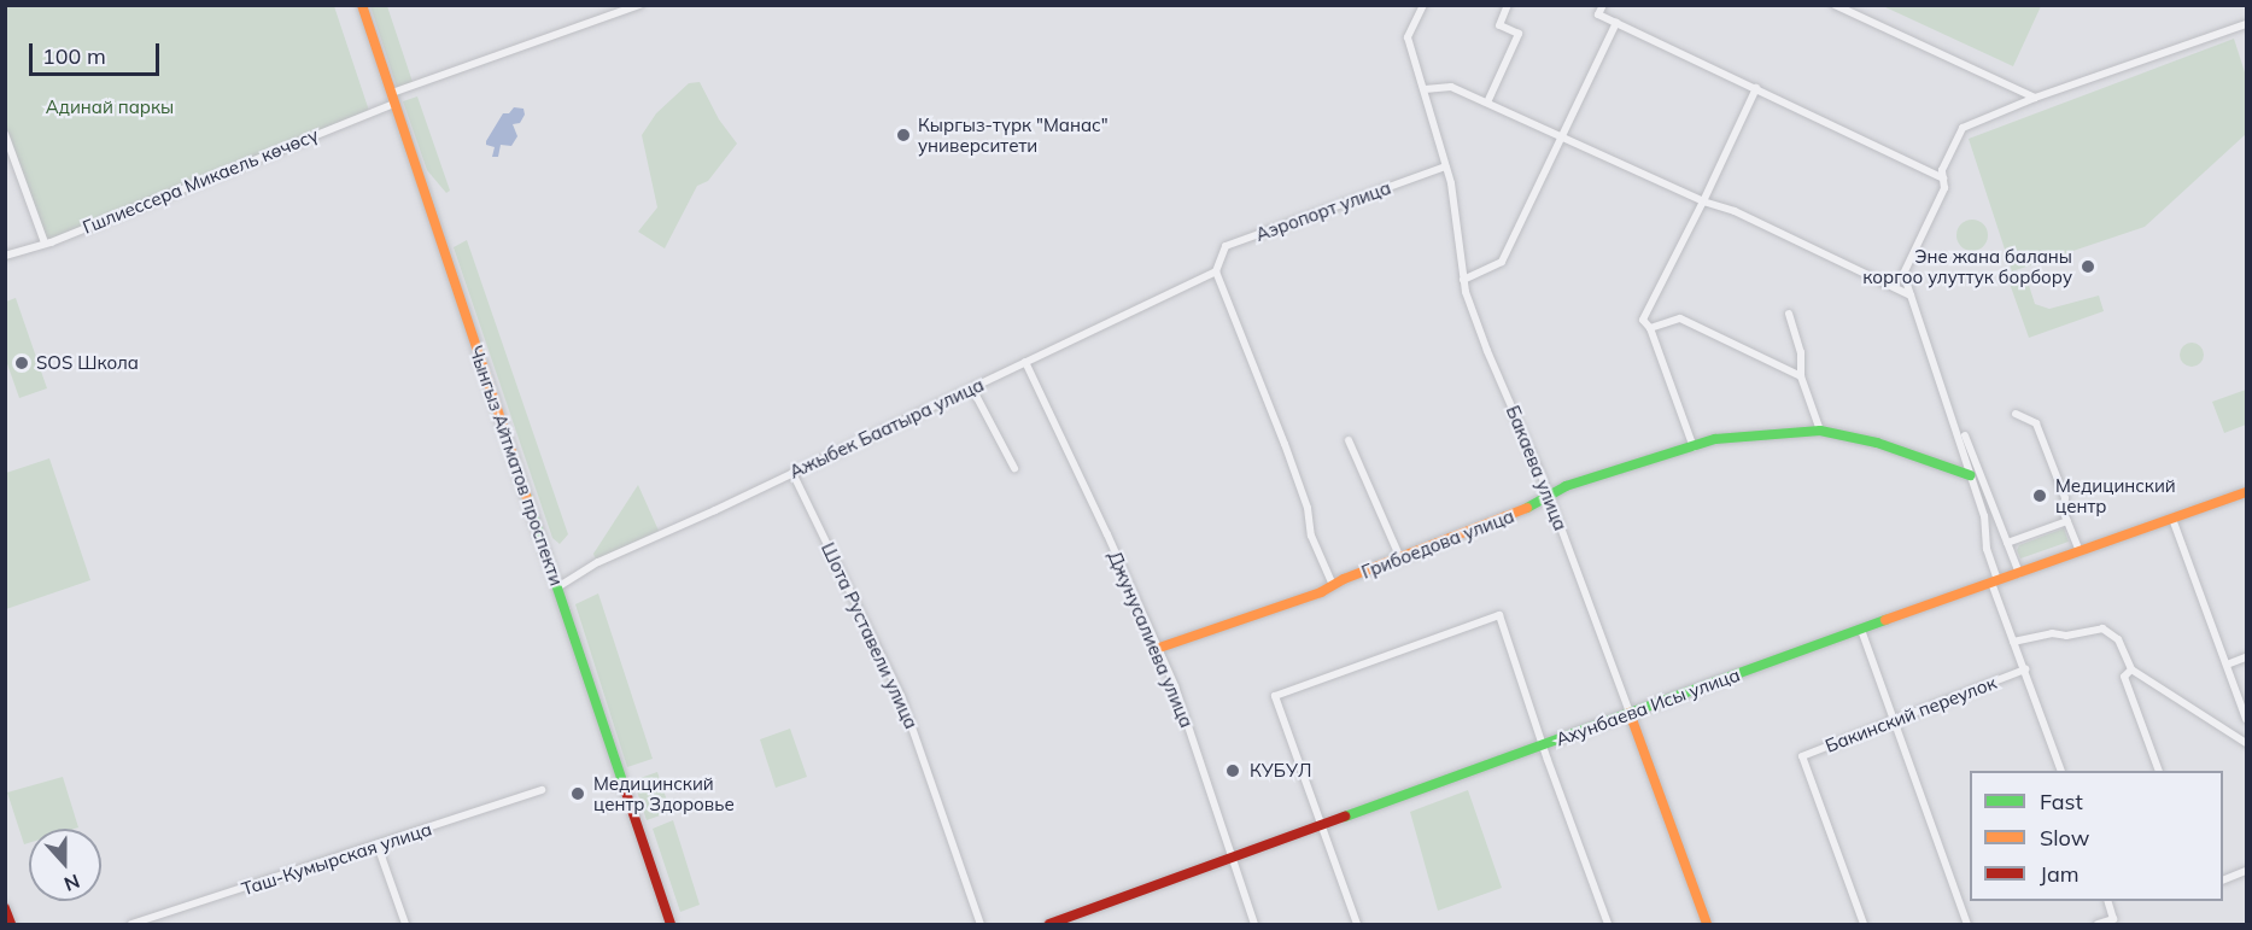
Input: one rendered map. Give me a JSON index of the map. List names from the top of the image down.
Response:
{
  "streets": {
    "main road": [
      "Чынгыз Айтматов проспекти",
      "Бакаева улица",
      "Грибоедова улица",
      "Ахунбаева Исы улица"
    ],
    "street": [
      "Гшлиессера Микаель көчөсү",
      "Аэропорт улица",
      "Ажыбек Баатыра улица",
      "Шота Руставели улица",
      "Джунусалиева улица",
      "Бакинский переулок",
      "Таш-Кумырская улица"
    ]
  },
  "crossings": [
    ["Гшлиессера Микаель көчөсү", "Чынгыз Айтматов проспекти"],
    ["Аэропорт улица", "Ажыбек Баатыра улица"],
    ["Аэропорт улица", "Бакаева улица"],
    ["Ажыбек Баатыра улица", "Чынгыз Айтматов проспекти"],
    ["Ажыбек Баатыра улица", "Шота Руставели улица"],
    ["Ажыбек Баатыра улица", "Джунусалиева улица"],
    ["Бакаева улица", "Грибоедова улица"],
    ["Бакаева улица", "Ахунбаева Исы улица"],
    ["Грибоедова улица", "Джунусалиева улица"],
    ["Джунусалиева улица", "Ахунбаева Исы улица"]
  ],
  "parks": ["Адинай паркы"],
  "places": [
    "Кыргыз-түрк \"Манас\" университети",
    "Эне жана баланы коргоо улуттук борбору",
    "SOS Школа",
    "Медицинский центр",
    "КУБУЛ",
    "Медицинский центр Здоровье"
  ],
  "legend": ["Fast", "Slow", "Jam"],
  "scale_bar": "100 m",
  "north": "bottom"
}
